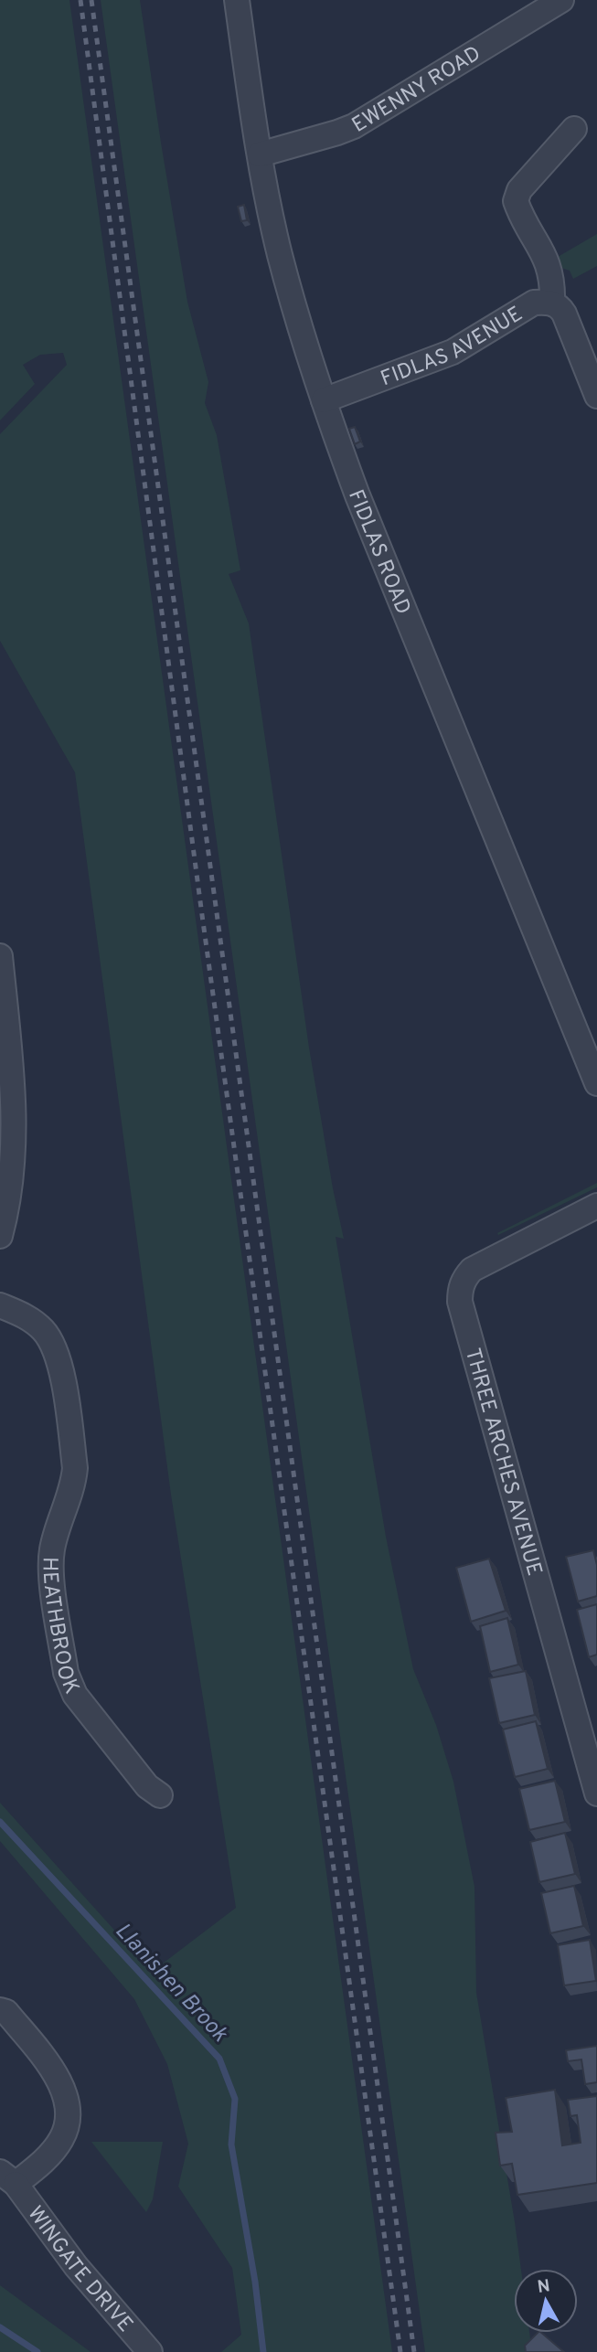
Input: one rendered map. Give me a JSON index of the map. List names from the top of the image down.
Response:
{
  "streets": {
    "street": [
      "EWENNY ROAD",
      "FIDLAS AVENUE",
      "FIDLAS ROAD",
      "THREE ARCHES AVENUE",
      "HEATHBROOK",
      "WINGATE DRIVE"
    ]
  },
  "crossings": [
    ["EWENNY ROAD", "FIDLAS ROAD"],
    ["FIDLAS AVENUE", "FIDLAS ROAD"]
  ],
  "water": ["Llanishen Brook"],
  "north": "top"
}
